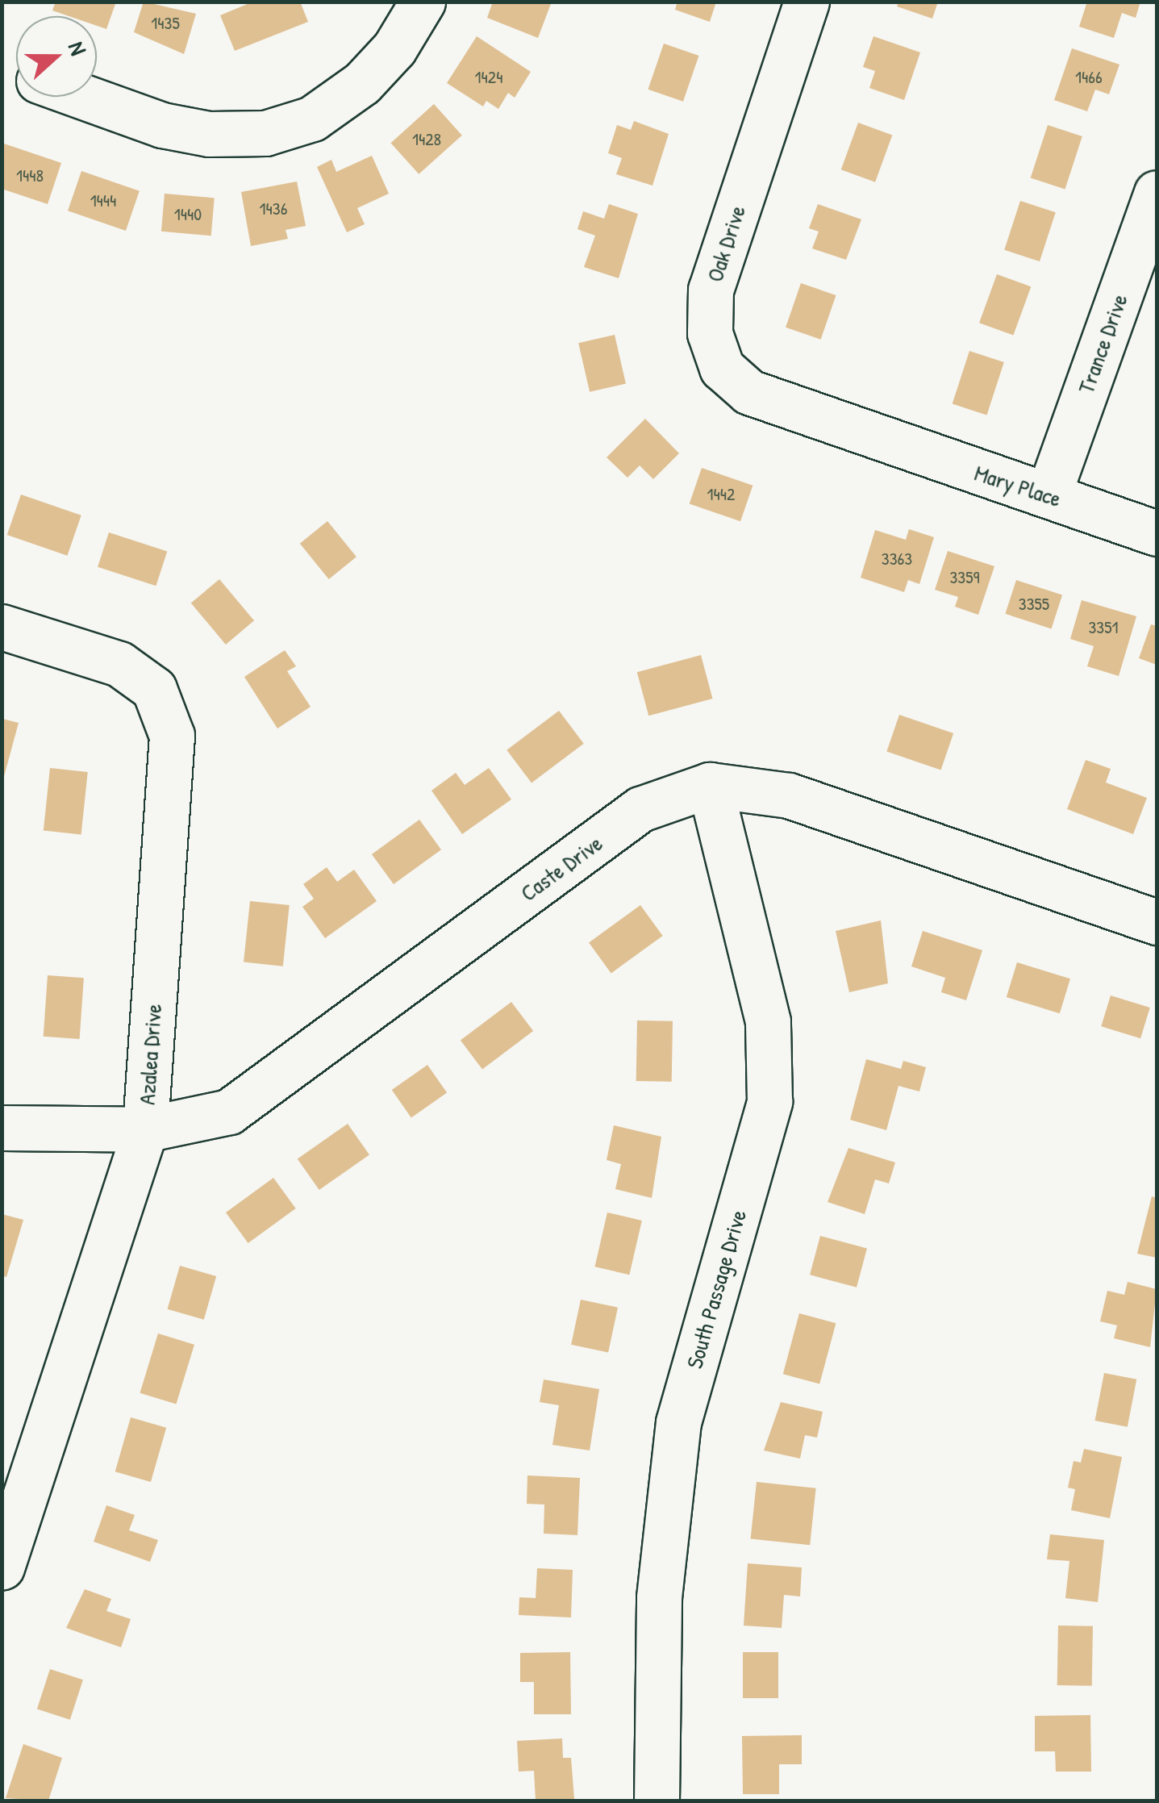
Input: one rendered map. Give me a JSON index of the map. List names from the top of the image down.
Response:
{
  "streets": {
    "street": [
      "Oak Drive",
      "Trance Drive",
      "Mary Place",
      "Caste Drive",
      "Azalea Drive",
      "South Passage Drive"
    ]
  },
  "crossings": [
    ["Oak Drive", "Mary Place"],
    ["Trance Drive", "Mary Place"],
    ["Caste Drive", "Azalea Drive"],
    ["Caste Drive", "South Passage Drive"]
  ],
  "house_numbers": [
    "1435",
    "1424",
    "1466",
    "1428",
    "1448",
    "1444",
    "1436",
    "1440",
    "1442",
    "3363",
    "3359",
    "3355",
    "3351"
  ],
  "north": "right"
}
